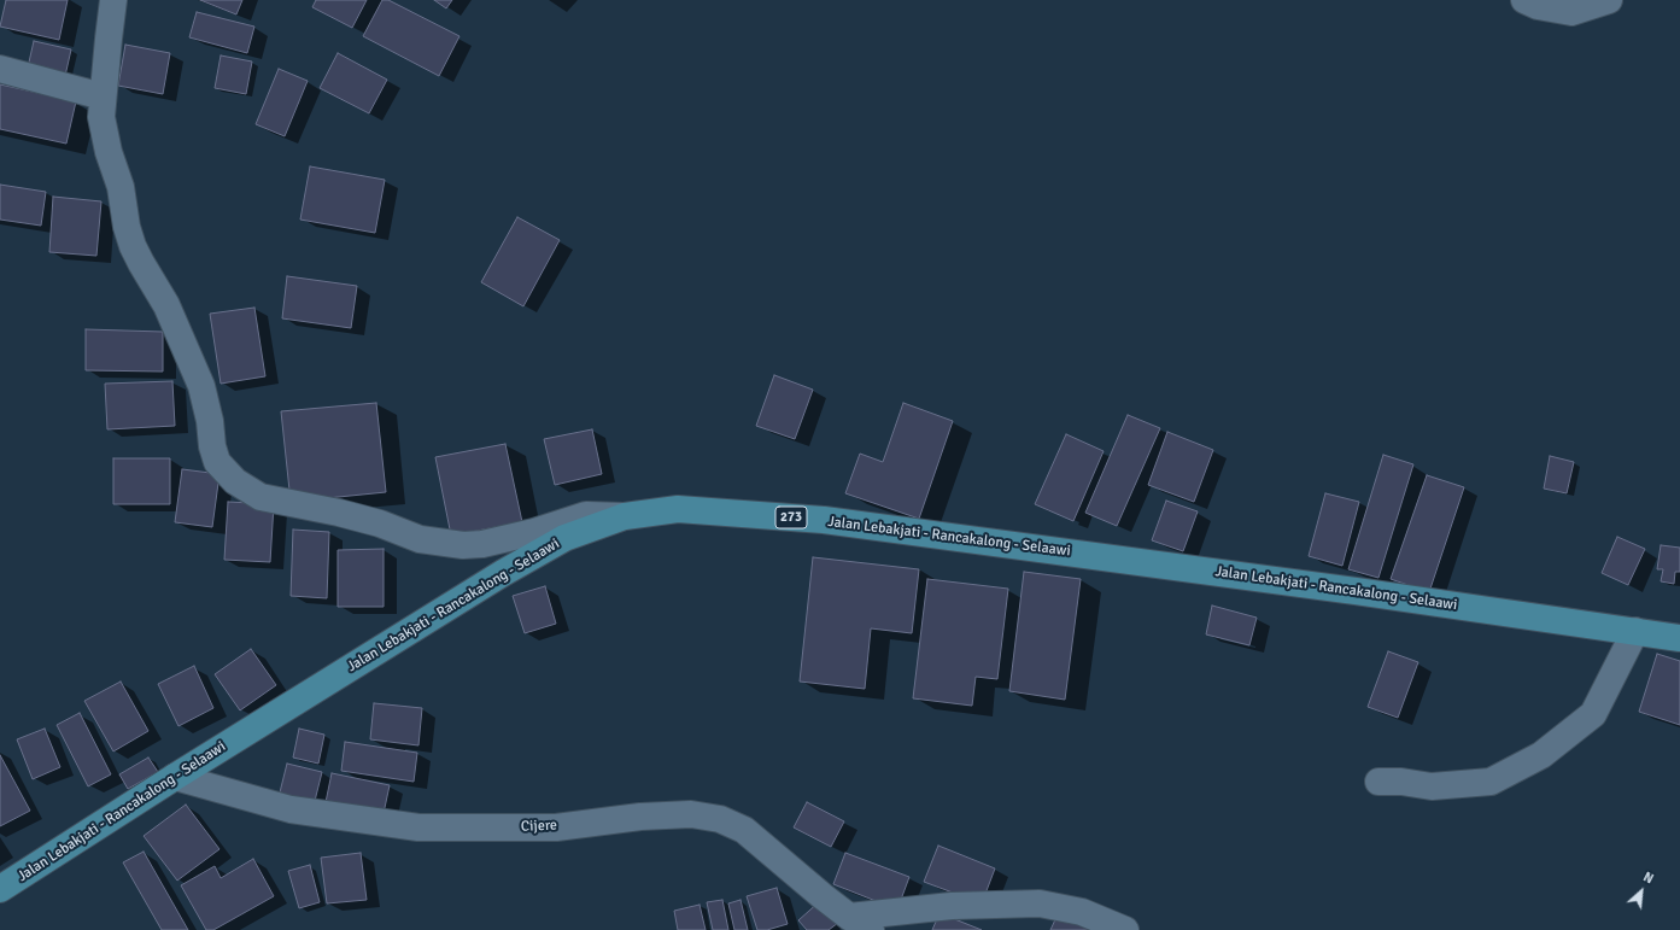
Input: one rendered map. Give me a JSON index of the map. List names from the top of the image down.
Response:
{
  "streets": {
    "main road": ["273", "Jalan Lebakjati - Rancakalong - Selaawi"],
    "street": ["Cijere"]
  },
  "crossings": [
    ["Jalan Lebakjati - Rancakalong - Selaawi", "Cijere"]
  ],
  "north": "top right"
}
